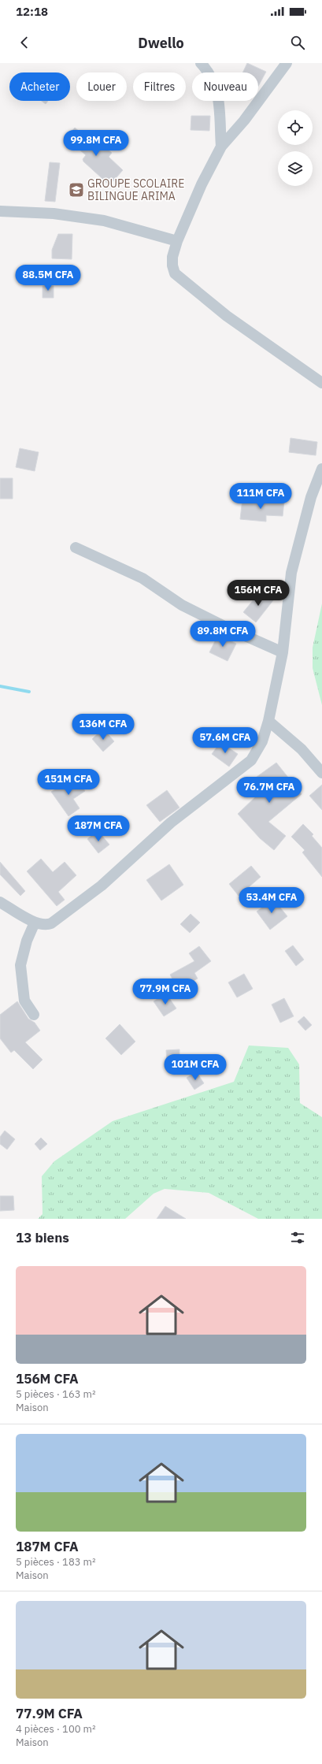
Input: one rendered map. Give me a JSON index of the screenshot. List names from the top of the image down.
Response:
{
  "places": {
    "school or university": ["GROUPE SCOLAIRE BILINGUE ARIMA"]
  },
  "page": {
    "status": "12:18",
    "header": "Dwello",
    "chip": [
      "Acheter",
      "Louer",
      "Filtres",
      "Nouveau"
    ],
    "price": [
      "99.8M CFA",
      "88.5M CFA",
      "111M CFA",
      "156M CFA",
      "89.8M CFA",
      "136M CFA",
      "57.6M CFA",
      "151M CFA",
      "76.7M CFA",
      "187M CFA",
      "53.4M CFA",
      "77.9M CFA",
      "101M CFA"
    ],
    "heading": "13 biens",
    "list": [
      {
        "name": "156M CFA",
        "note": "5 pièces · 163 m² · Maison"
      },
      {
        "name": "187M CFA",
        "note": "5 pièces · 183 m² · Maison"
      },
      {
        "name": "77.9M CFA",
        "note": "4 pièces · 100 m² · Maison"
      }
    ]
  }
}
